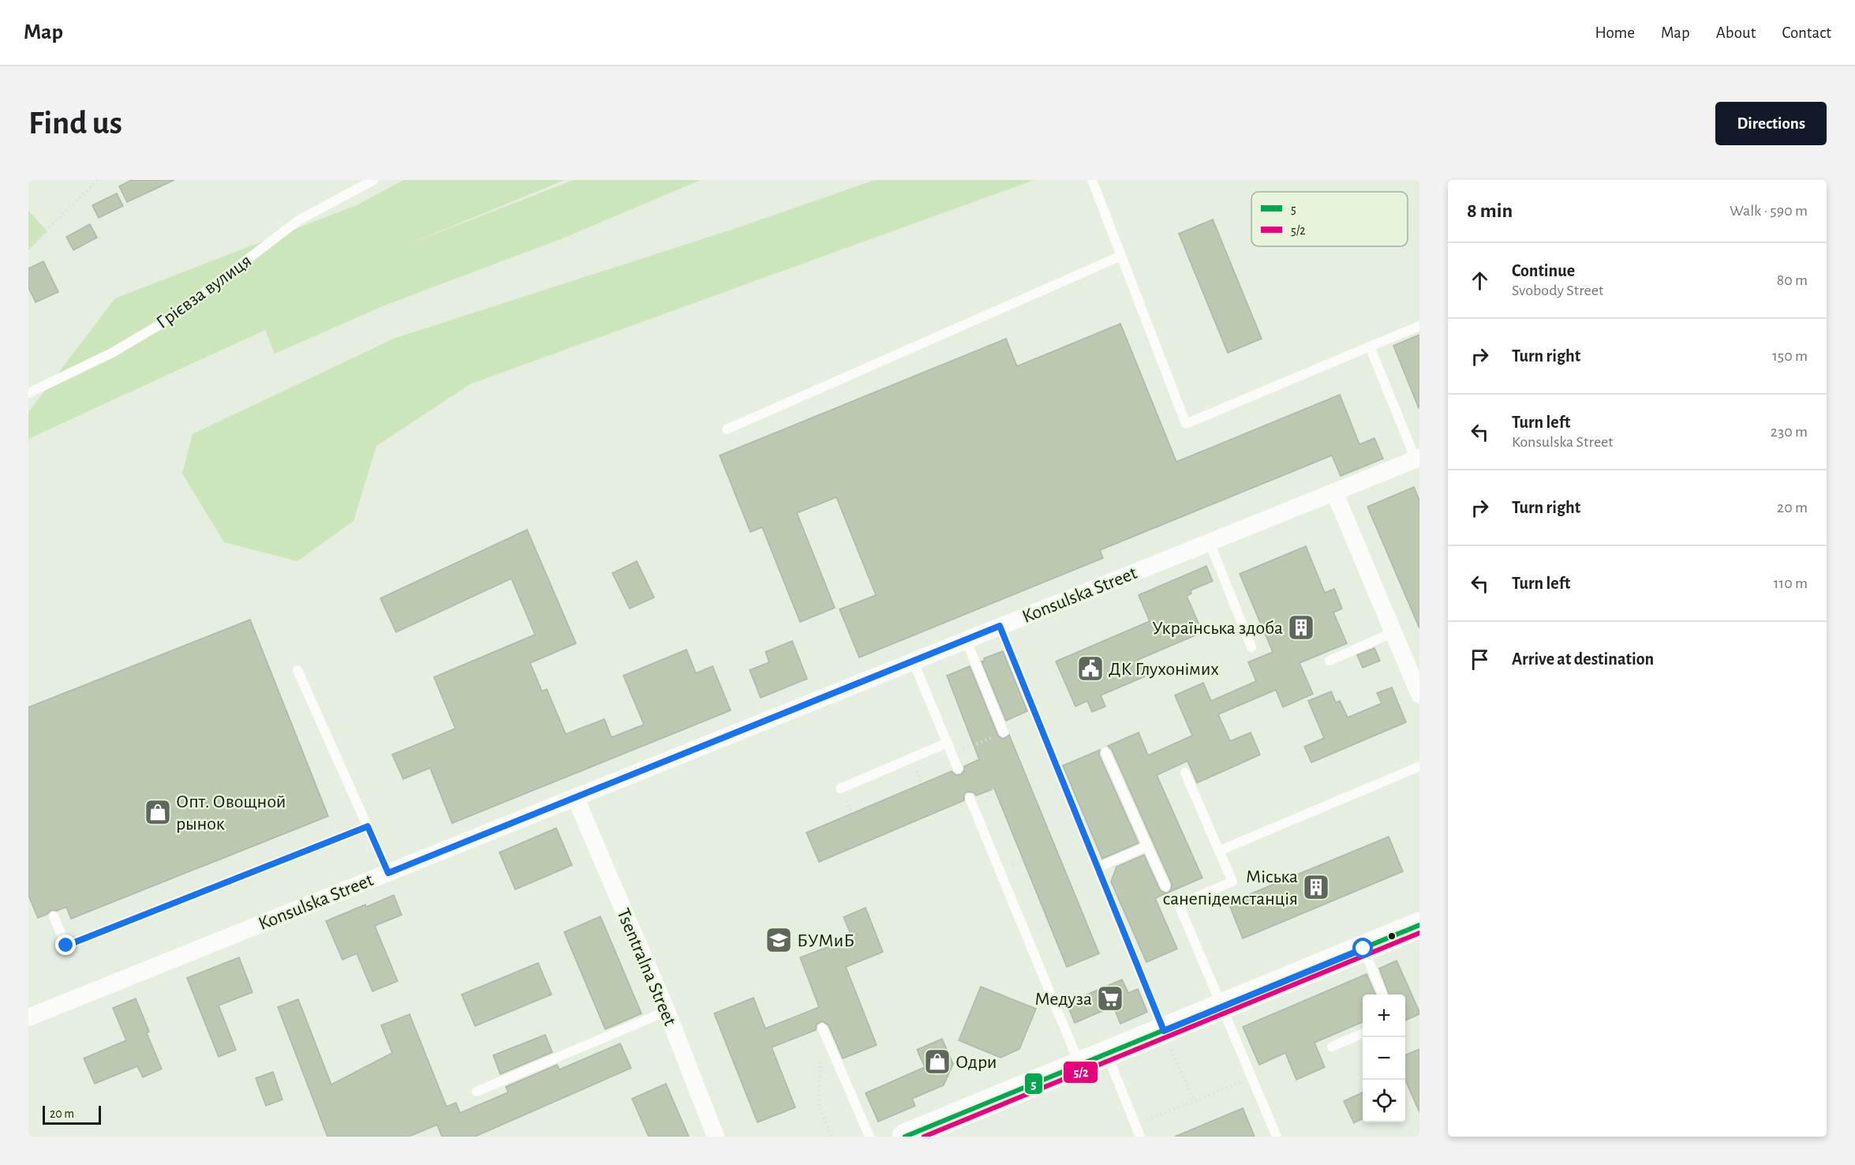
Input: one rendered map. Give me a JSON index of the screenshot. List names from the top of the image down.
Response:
{
  "streets": {
    "street": ["Konsulska Street", "Tsentralna Street"],
    "lane": ["Грієвза вулиця"]
  },
  "crossings": [
    ["Konsulska Street", "Tsentralna Street"]
  ],
  "places": {
    "building": ["Українська здоба", "Міська санепідемстанція"],
    "public building": ["ДК Глухонімих"],
    "shop": ["Опт. Овощной рынок", "Одри"],
    "school or university": ["БУМиБ"],
    "supermarket": ["Медуза"]
  },
  "lines": ["transit line 5", "transit line 5/2"],
  "legend": ["5", "5/2"],
  "scale_bar": "20 m",
  "page": {
    "header": "Map",
    "nav": [
      "Home",
      "Map",
      "About",
      "Contact"
    ],
    "buttons": "Directions",
    "title": "Find us",
    "heading": ["8 min", "Walk · 590 m"],
    "list": [
      ["Continue", "Svobody Street", "80 m"],
      ["Turn right", "150 m"],
      ["Turn left", "Konsulska Street", "230 m"],
      ["Turn right", "20 m"],
      ["Turn left", "110 m"],
      "Arrive at destination"
    ],
    "map_buttons": ["+", "−"],
    "scale": "20 m"
  }
}
